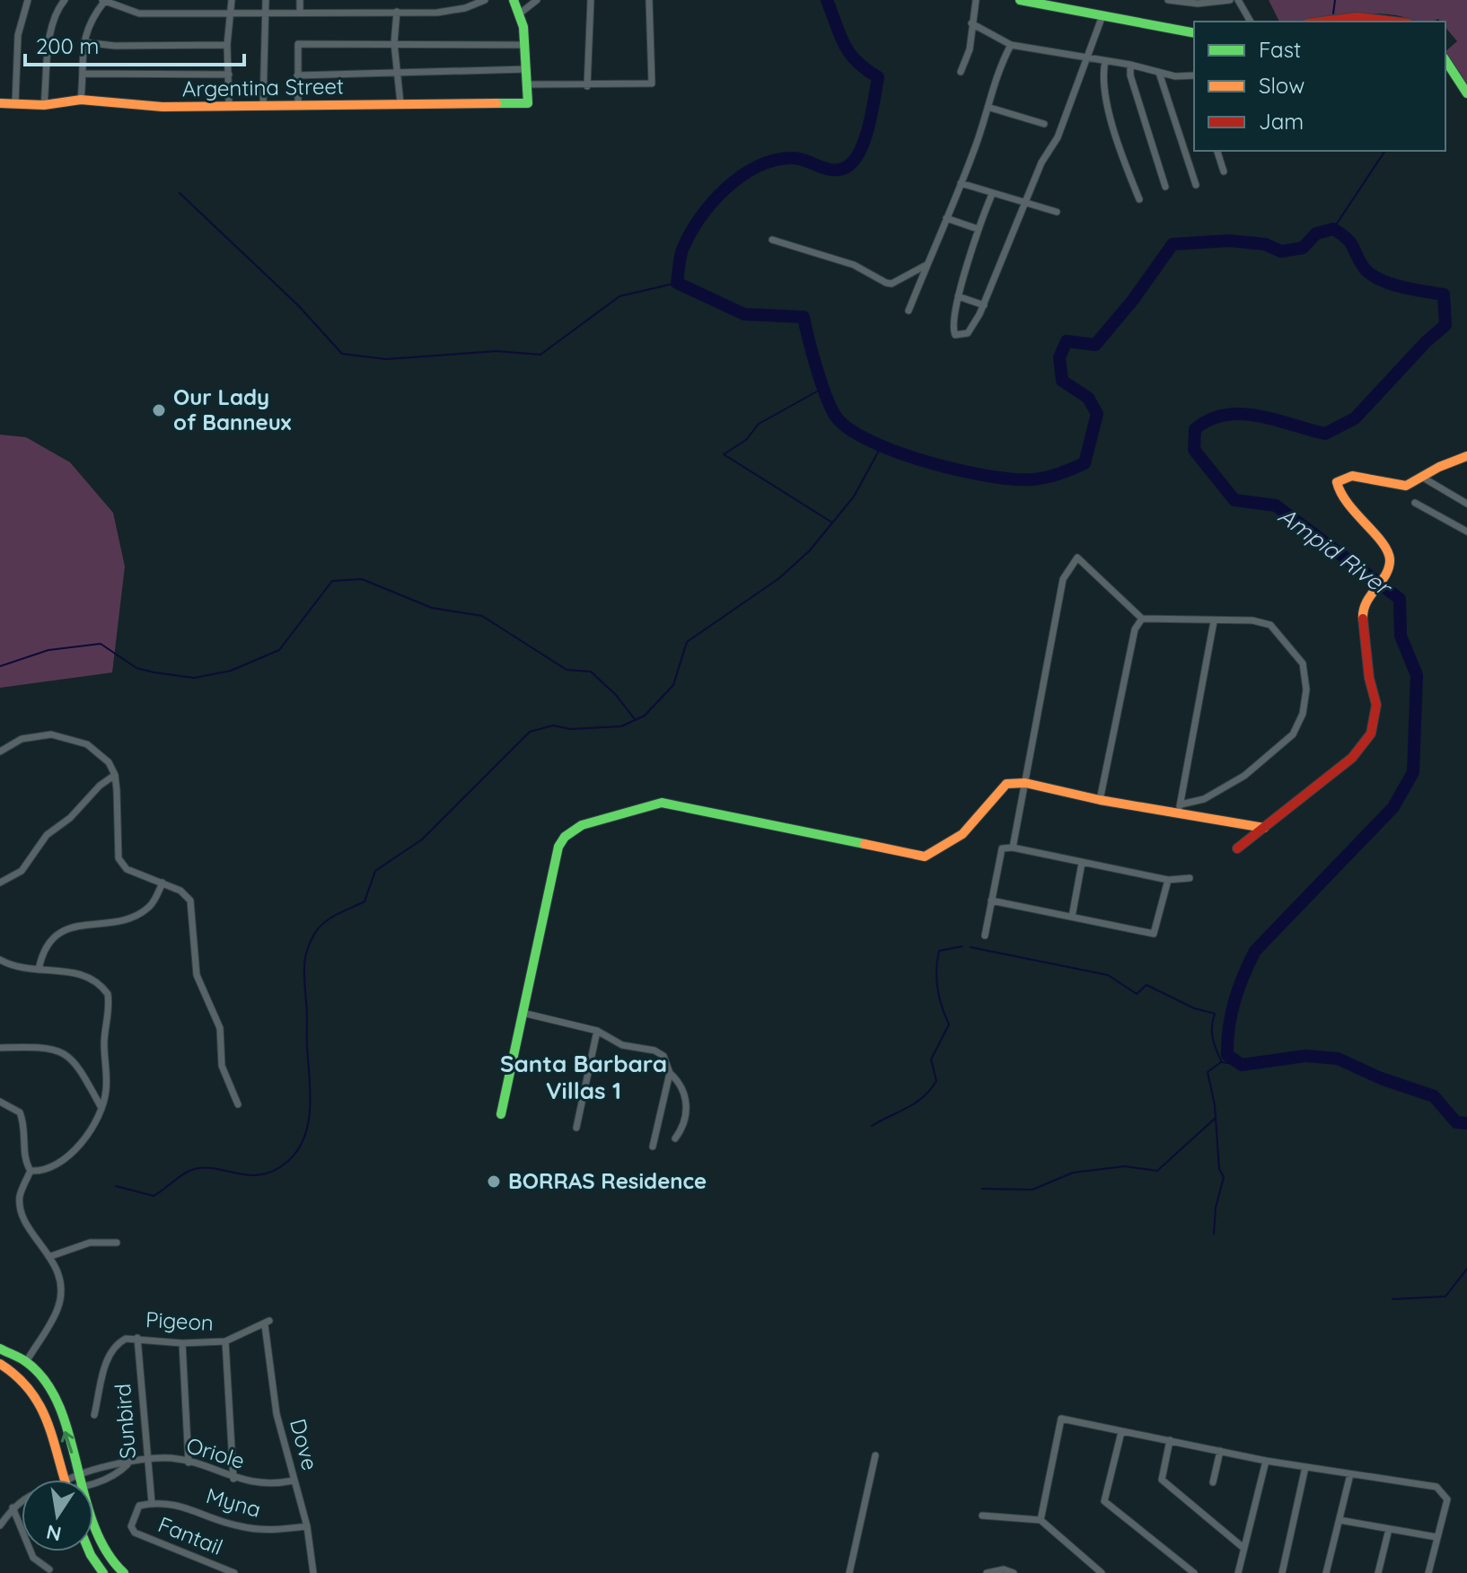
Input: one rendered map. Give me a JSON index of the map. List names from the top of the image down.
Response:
{
  "streets": {
    "street": [
      "Argentina Street",
      "Pigeon",
      "Sunbird",
      "Dove",
      "Oriole",
      "Myna",
      "Fantail"
    ]
  },
  "crossings": [
    ["Pigeon", "Sunbird"],
    ["Pigeon", "Dove"],
    ["Sunbird", "Oriole"],
    ["Sunbird", "Myna"],
    ["Sunbird", "Fantail"],
    ["Dove", "Oriole"],
    ["Dove", "Myna"],
    ["Myna", "Fantail"]
  ],
  "districts": ["Santa Barbara Villas 1"],
  "water": ["Ampid River"],
  "places": ["Our Lady of Banneux", "BORRAS Residence"],
  "legend": ["Fast", "Slow", "Jam"],
  "scale_bar": "200 m",
  "north": "bottom"
}
